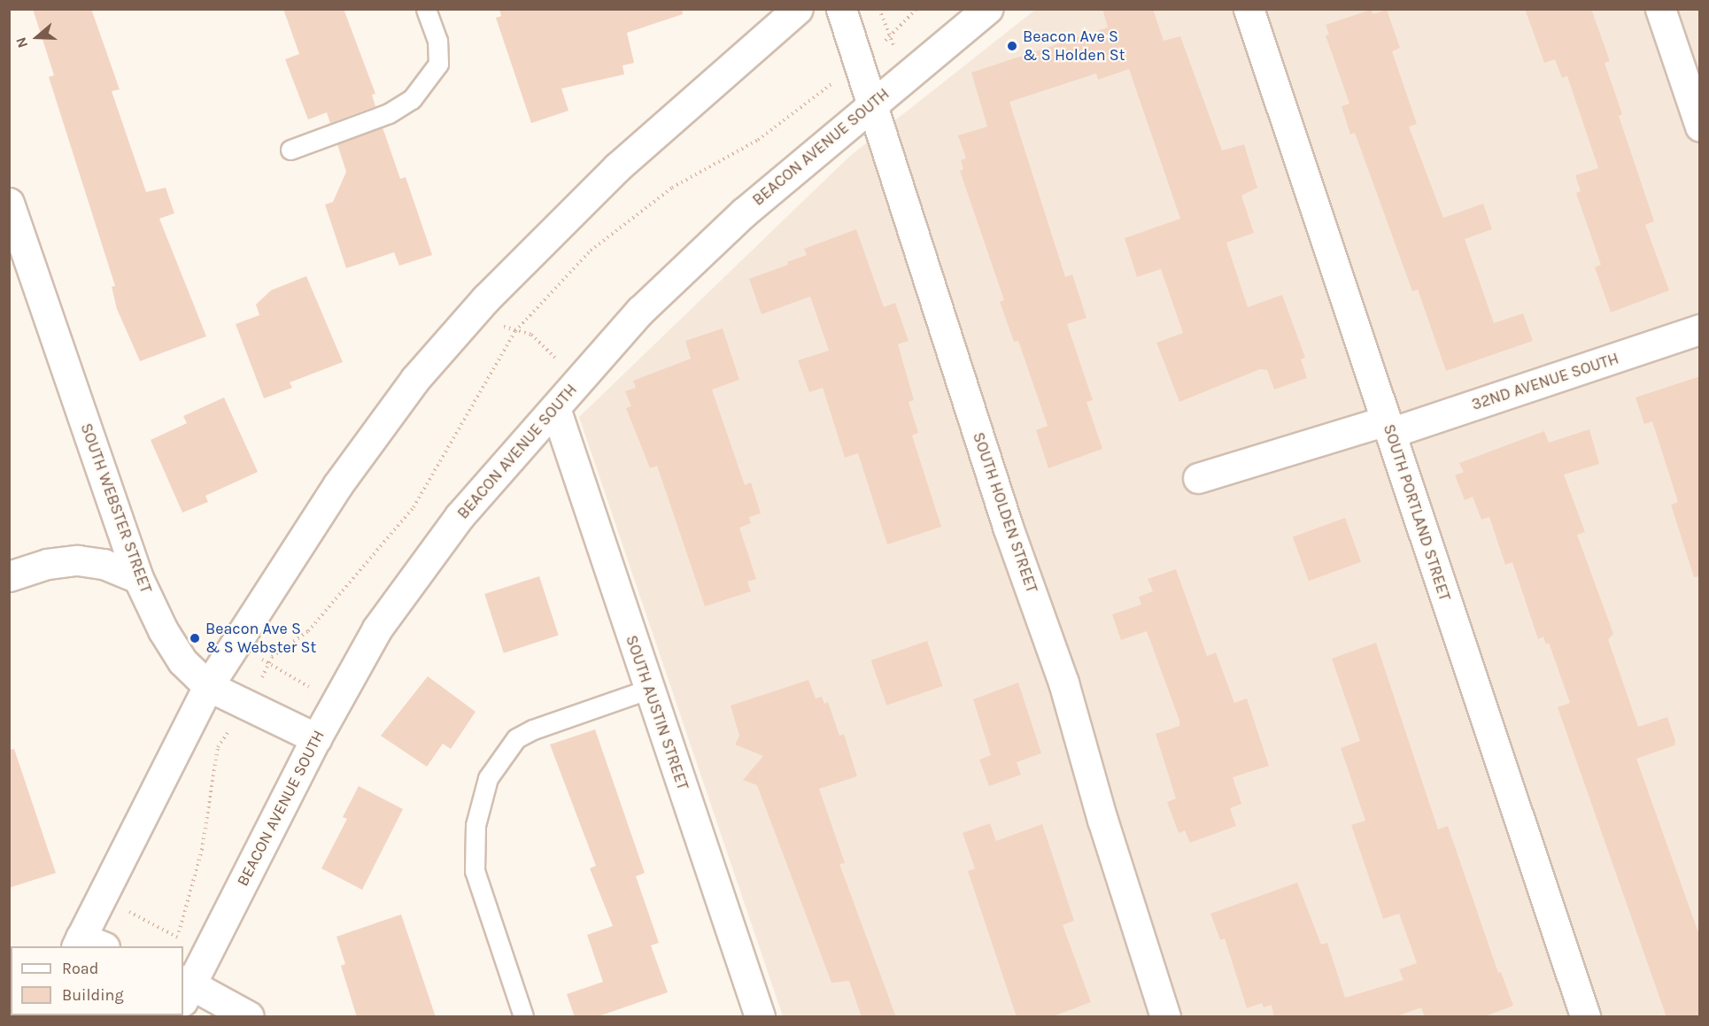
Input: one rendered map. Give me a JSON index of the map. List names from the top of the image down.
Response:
{
  "streets": {
    "street": [
      "BEACON AVENUE SOUTH",
      "32ND AVENUE SOUTH",
      "SOUTH WEBSTER STREET",
      "SOUTH HOLDEN STREET",
      "SOUTH PORTLAND STREET",
      "SOUTH AUSTIN STREET"
    ]
  },
  "crossings": [
    ["BEACON AVENUE SOUTH", "SOUTH WEBSTER STREET"],
    ["BEACON AVENUE SOUTH", "SOUTH HOLDEN STREET"],
    ["BEACON AVENUE SOUTH", "SOUTH AUSTIN STREET"],
    ["32ND AVENUE SOUTH", "SOUTH PORTLAND STREET"]
  ],
  "places": ["Beacon Ave S & S Holden St", "Beacon Ave S & S Webster St"],
  "legend": ["Road", "Building"],
  "north": "left"
}
